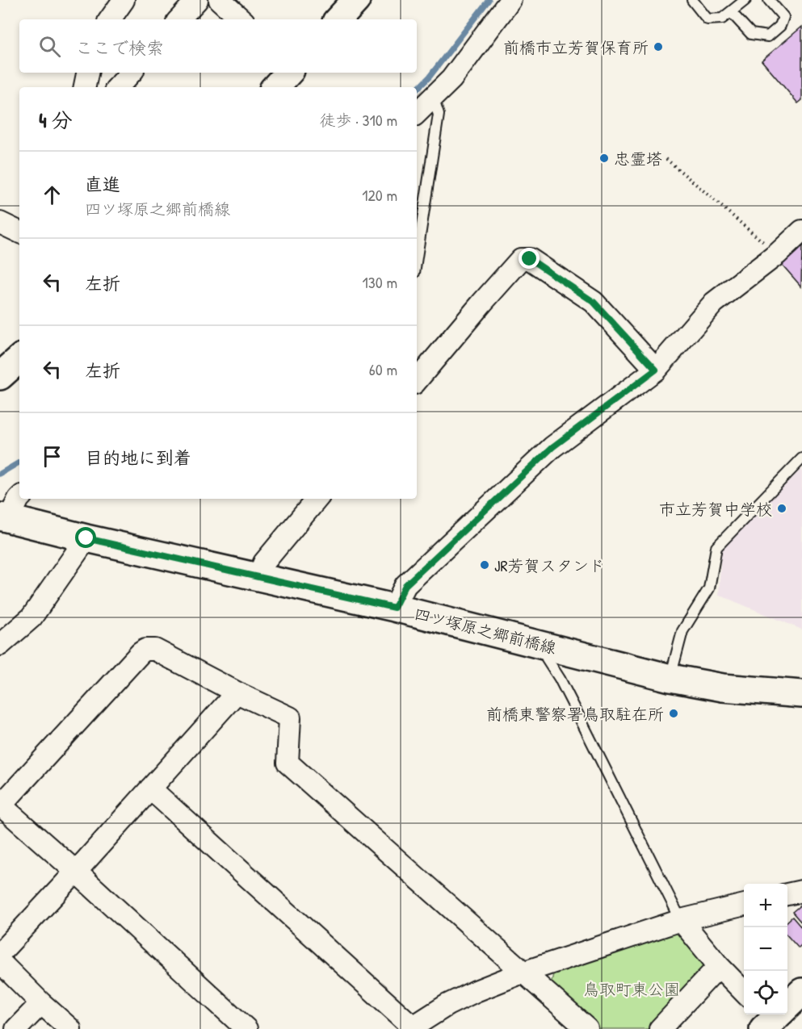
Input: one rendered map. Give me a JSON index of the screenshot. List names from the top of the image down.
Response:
{
  "streets": {
    "main road": ["四ツ塚原之郷前橋線"]
  },
  "parks": ["鳥取町東公園"],
  "places": [
    "前橋市立芳賀保育所",
    "忠霊塔",
    "市立芳賀中学校",
    "JR芳賀スタンド",
    "前橋東警察署鳥取駐在所"
  ],
  "page": {
    "search": "ここで検索",
    "heading": ["4 分", "徒歩 · 310 m"],
    "list": [
      ["直進", "四ツ塚原之郷前橋線", "120 m"],
      ["左折", "130 m"],
      ["左折", "60 m"],
      "目的地に到着"
    ],
    "map_buttons": ["+", "−"]
  }
}
